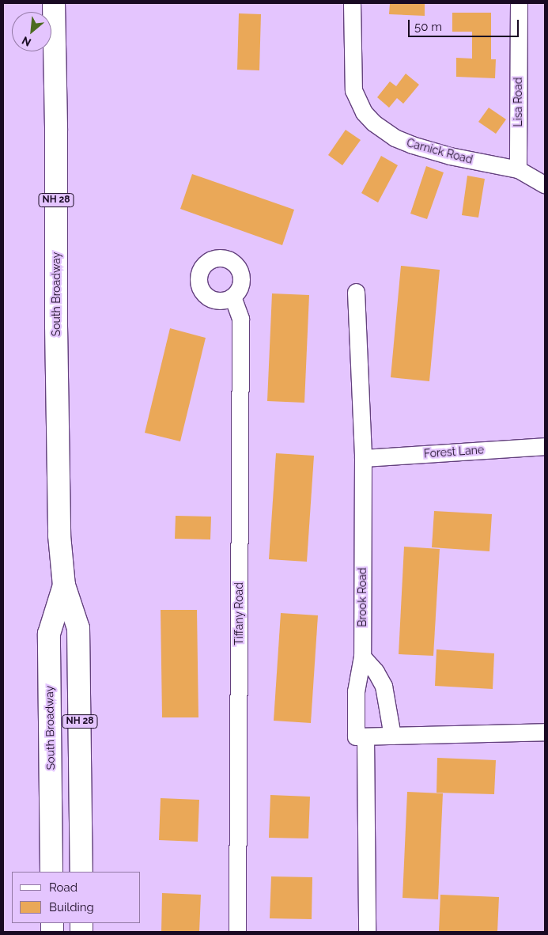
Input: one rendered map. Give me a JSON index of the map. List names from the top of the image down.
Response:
{
  "streets": {
    "main road": ["NH 28", "South Broadway"],
    "street": [
      "Lisa Road",
      "Carnick Road",
      "Forest Lane",
      "Brook Road",
      "Tiffany Road"
    ]
  },
  "crossings": [
    ["Lisa Road", "Carnick Road"],
    ["Forest Lane", "Brook Road"]
  ],
  "legend": ["Road", "Building"],
  "scale_bar": "50 m",
  "north": "bottom left"
}
